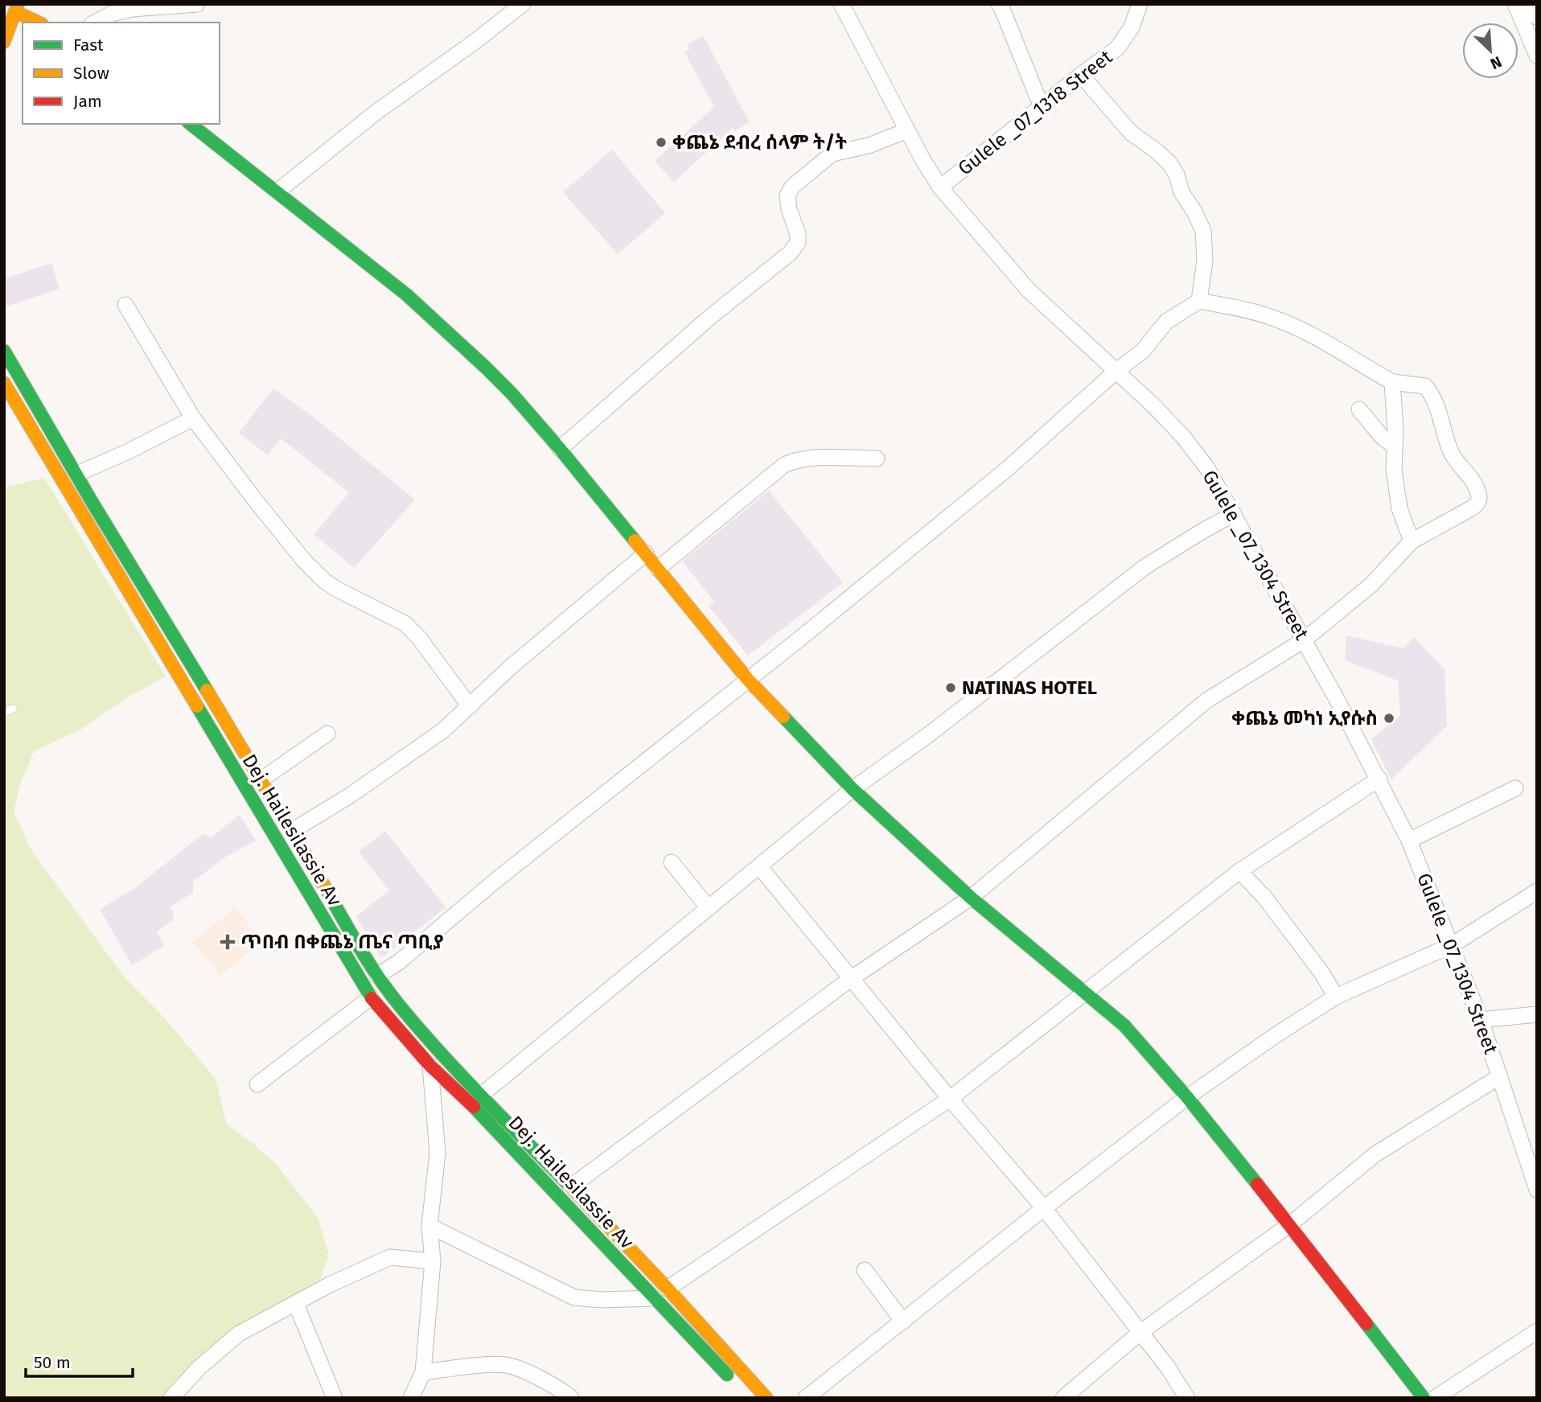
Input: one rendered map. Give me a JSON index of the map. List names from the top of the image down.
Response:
{
  "streets": {
    "main road": ["Dej. Hailesilassie Av"],
    "street": ["Gulele _07_1318 Street", "Gulele _07_1304 Street"]
  },
  "crossings": [
    ["Gulele _07_1318 Street", "Gulele _07_1304 Street"]
  ],
  "places": {
    "other": ["ቀጨኔ ደብረ ሰላም ት/ት", "NATINAS HOTEL", "ቀጨኔ መካነ ኢየሱስ"],
    "health": ["ጥበብ በቀጨኔ ጤና ጣቢያ"]
  },
  "legend": ["Fast", "Slow", "Jam"],
  "scale_bar": "50 m",
  "north": "bottom right"
}
